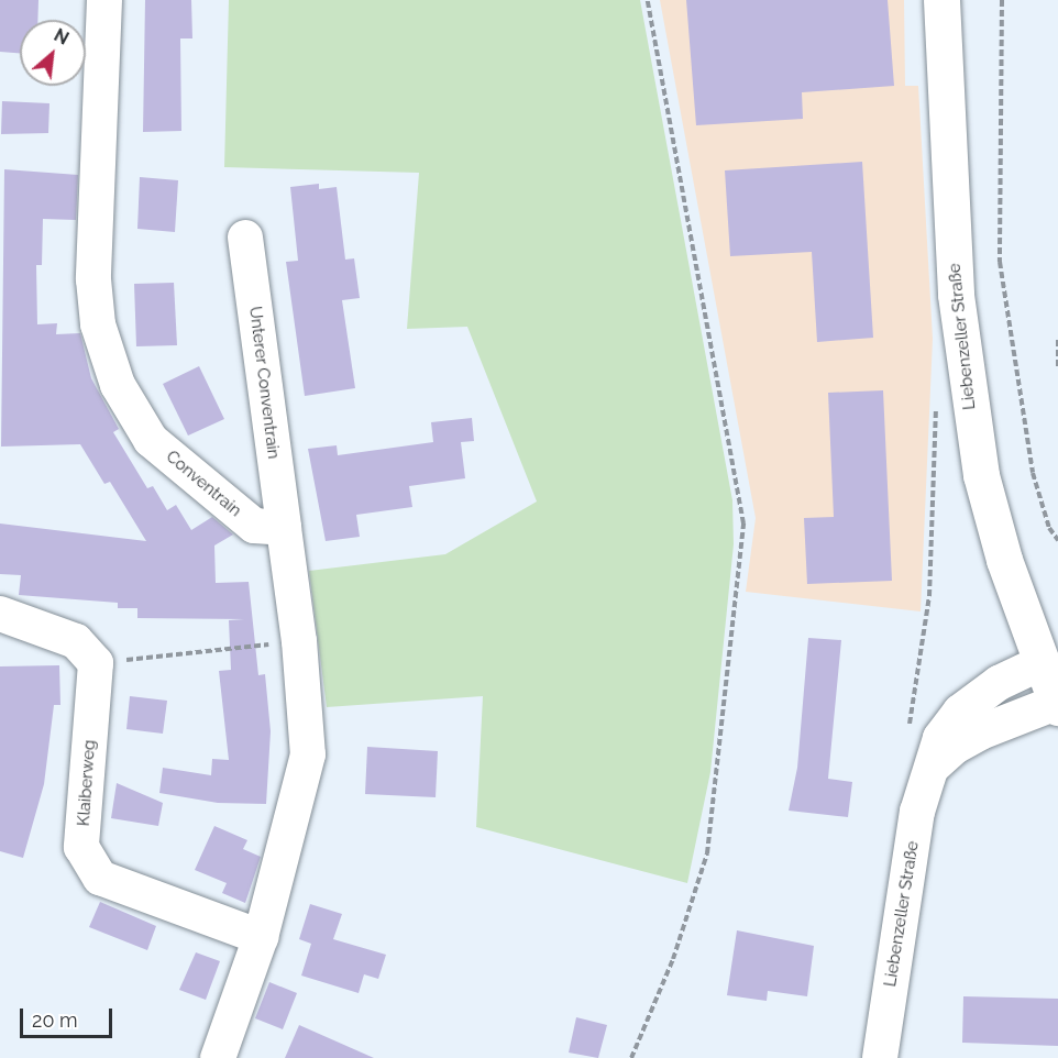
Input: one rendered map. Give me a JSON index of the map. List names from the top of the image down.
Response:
{
  "streets": {
    "main road": ["Liebenzeller Straße"],
    "street": ["Unterer Conventrain", "Conventrain", "Klaiberweg"]
  },
  "crossings": [
    ["Unterer Conventrain", "Conventrain"]
  ],
  "scale_bar": "20 m",
  "north": "top right"
}
